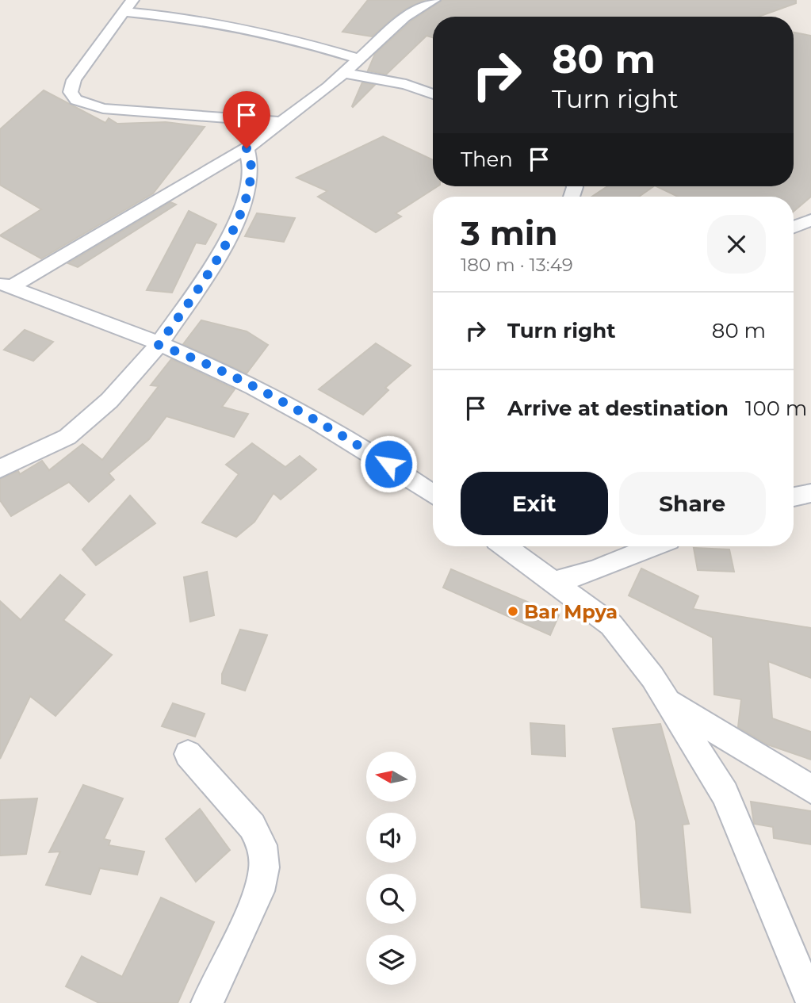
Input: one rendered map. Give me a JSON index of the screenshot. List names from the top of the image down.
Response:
{
  "places": ["Bar Mpya"],
  "north": "left",
  "page": {
    "turn": ["80 m", "Turn right"],
    "then": "Then",
    "heading": ["3 min", "180 m · 13:49"],
    "list": [
      {
        "name": "Turn right",
        "value": "80 m"
      },
      {
        "name": "Arrive at destination",
        "value": "100 m"
      }
    ],
    "buttons": ["Exit", "Share"]
  }
}
